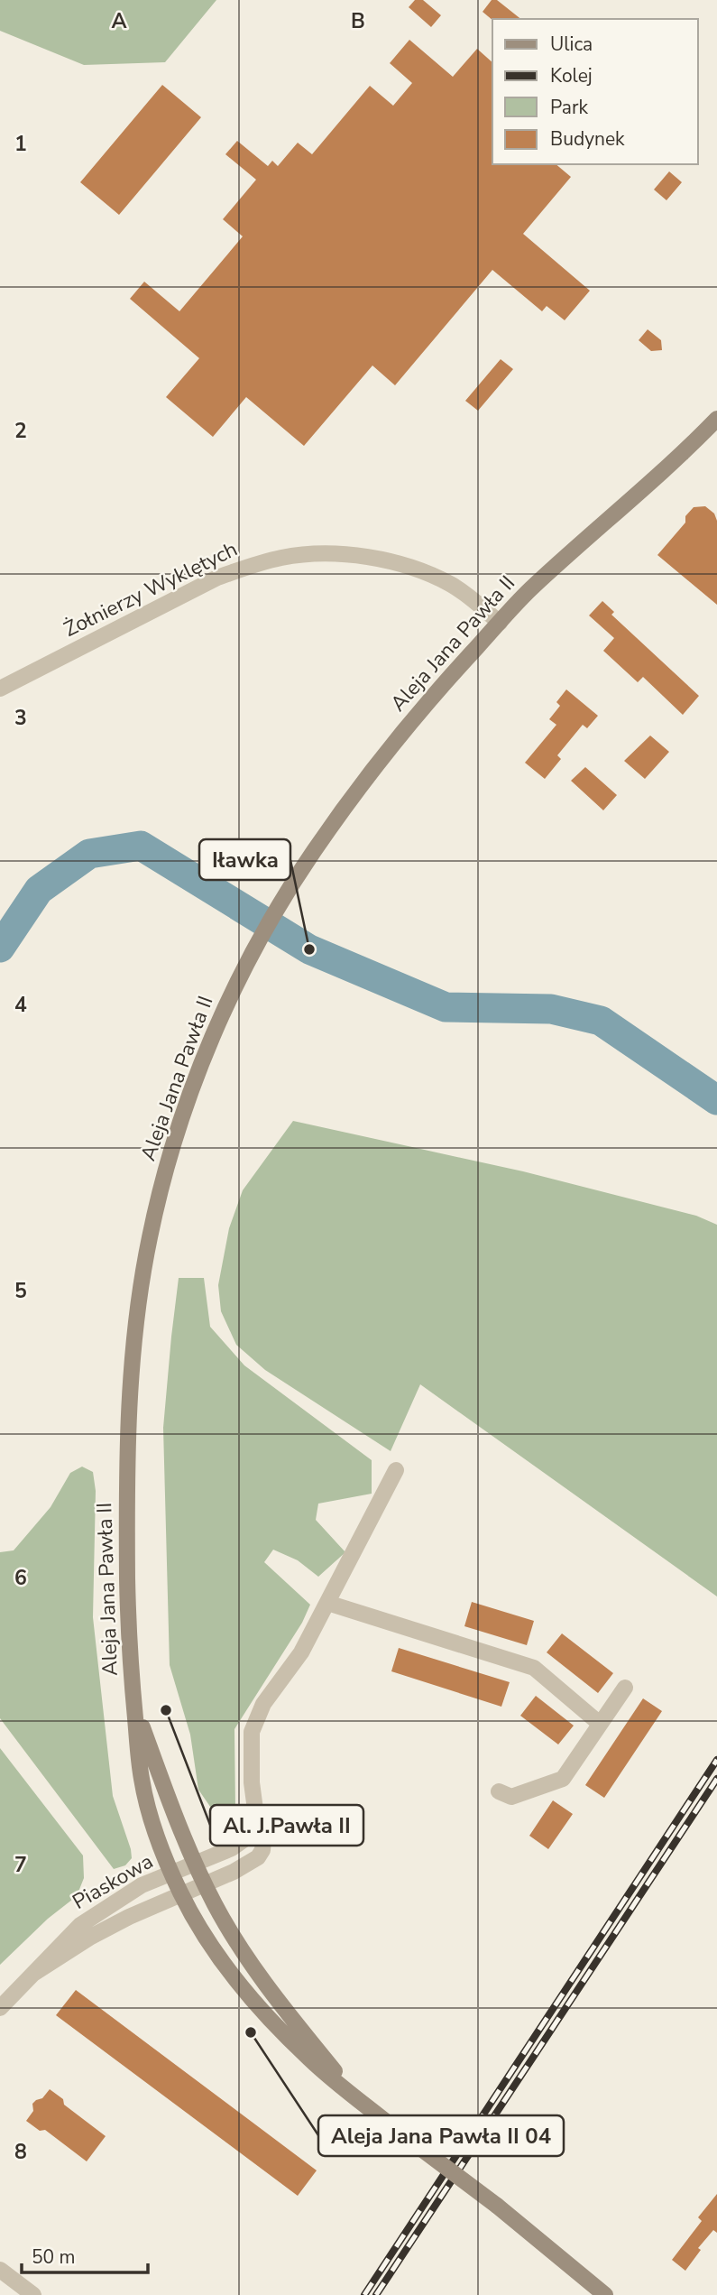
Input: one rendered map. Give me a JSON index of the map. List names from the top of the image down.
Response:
{
  "streets": {
    "main road": ["Aleja Jana Pawła II"],
    "street": ["Żołnierzy Wyklętych", "Piaskowa"]
  },
  "crossings": [
    ["Żołnierzy Wyklętych", "Aleja Jana Pawła II"],
    ["Aleja Jana Pawła II", "Piaskowa"]
  ],
  "places": ["Iławka", "Al. J.Pawła II", "Aleja Jana Pawła II 04"],
  "legend": [
    "Ulica",
    "Kolej",
    "Park",
    "Budynek"
  ],
  "scale_bar": "50 m",
  "grid": {
    "columns": ["A", "B"],
    "rows": [
      "1",
      "2",
      "3",
      "4",
      "5",
      "6",
      "7",
      "8"
    ]
  }
}
